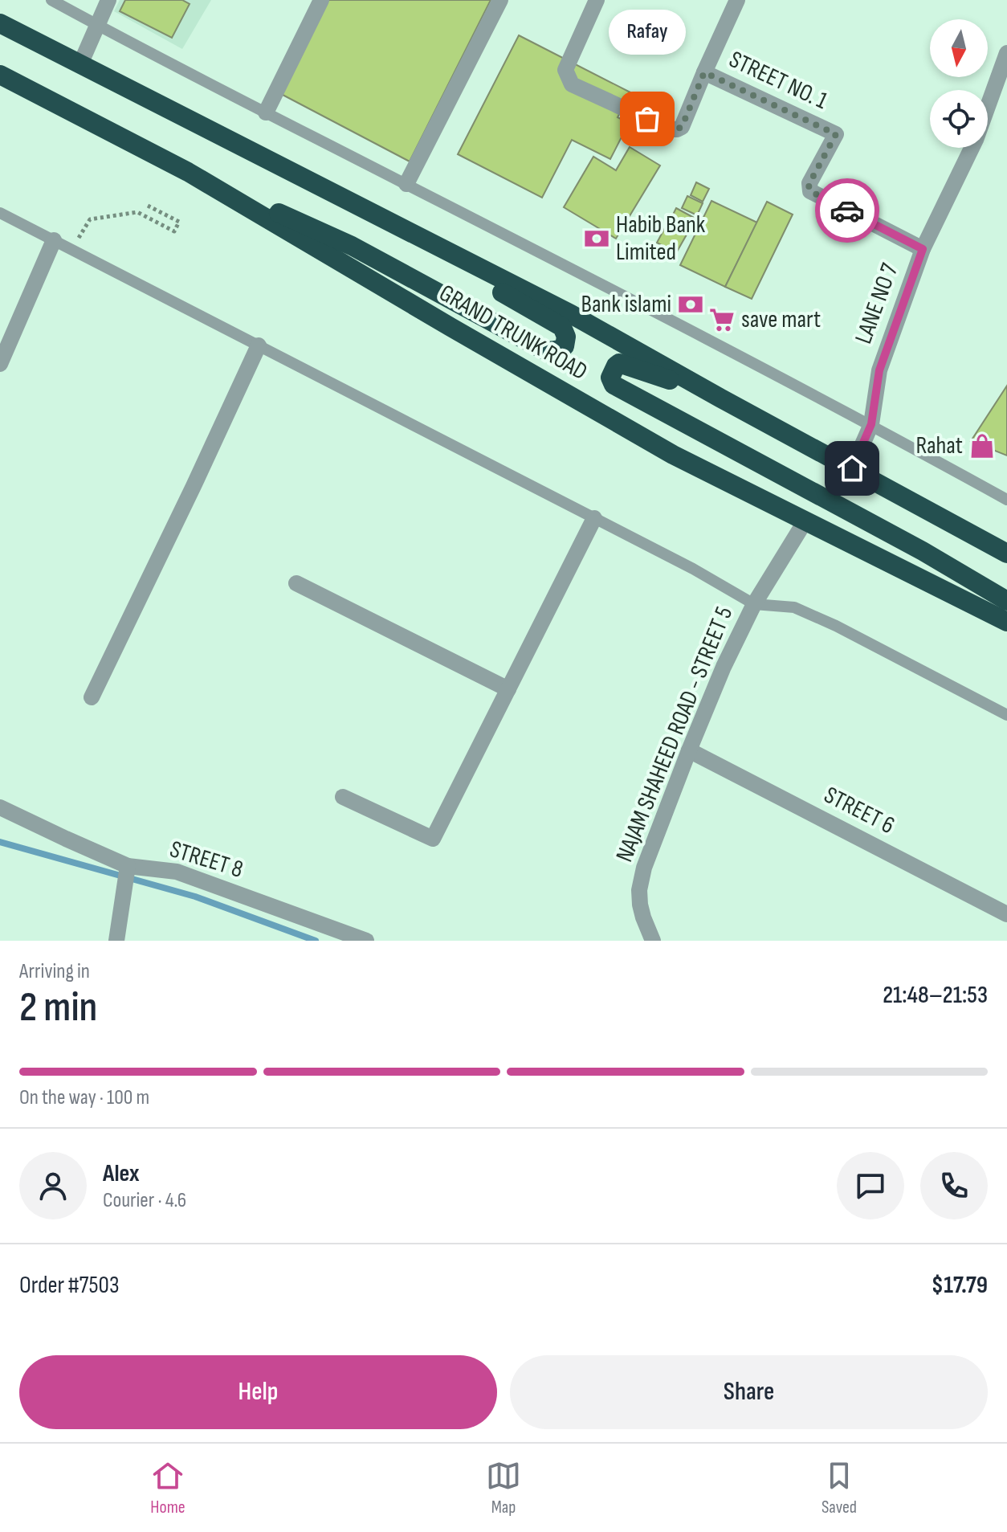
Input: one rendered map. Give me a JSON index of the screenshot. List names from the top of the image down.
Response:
{
  "streets": {
    "highway": ["GRAND TRUNK ROAD"],
    "street": [
      "STREET NO. 1",
      "LANE NO 7",
      "NAJAM SHAHEED ROAD - STREET 5",
      "STREET 6",
      "STREET 8"
    ]
  },
  "crossings": [
    ["STREET NO. 1", "LANE NO 7"],
    ["LANE NO 7", "GRAND TRUNK ROAD"],
    ["GRAND TRUNK ROAD", "NAJAM SHAHEED ROAD - STREET 5"],
    ["NAJAM SHAHEED ROAD - STREET 5", "STREET 6"]
  ],
  "places": {
    "other": ["Rafay"],
    "bank": ["Habib Bank Limited", "Bank islami"],
    "supermarket": ["save mart"],
    "shop": ["Rahat"]
  },
  "north": "bottom",
  "page": {
    "bubble": "Rafay",
    "heading": ["2 min", "Arriving in", "21:48–21:53"],
    "panel": [
      "Alex",
      "Courier · 4.6",
      "Order #7503",
      "$17.79"
    ],
    "bar": "On the way · 100 m",
    "buttons": ["Help", "Share"],
    "tabs": ["Home", "Map", "Saved"]
  }
}
